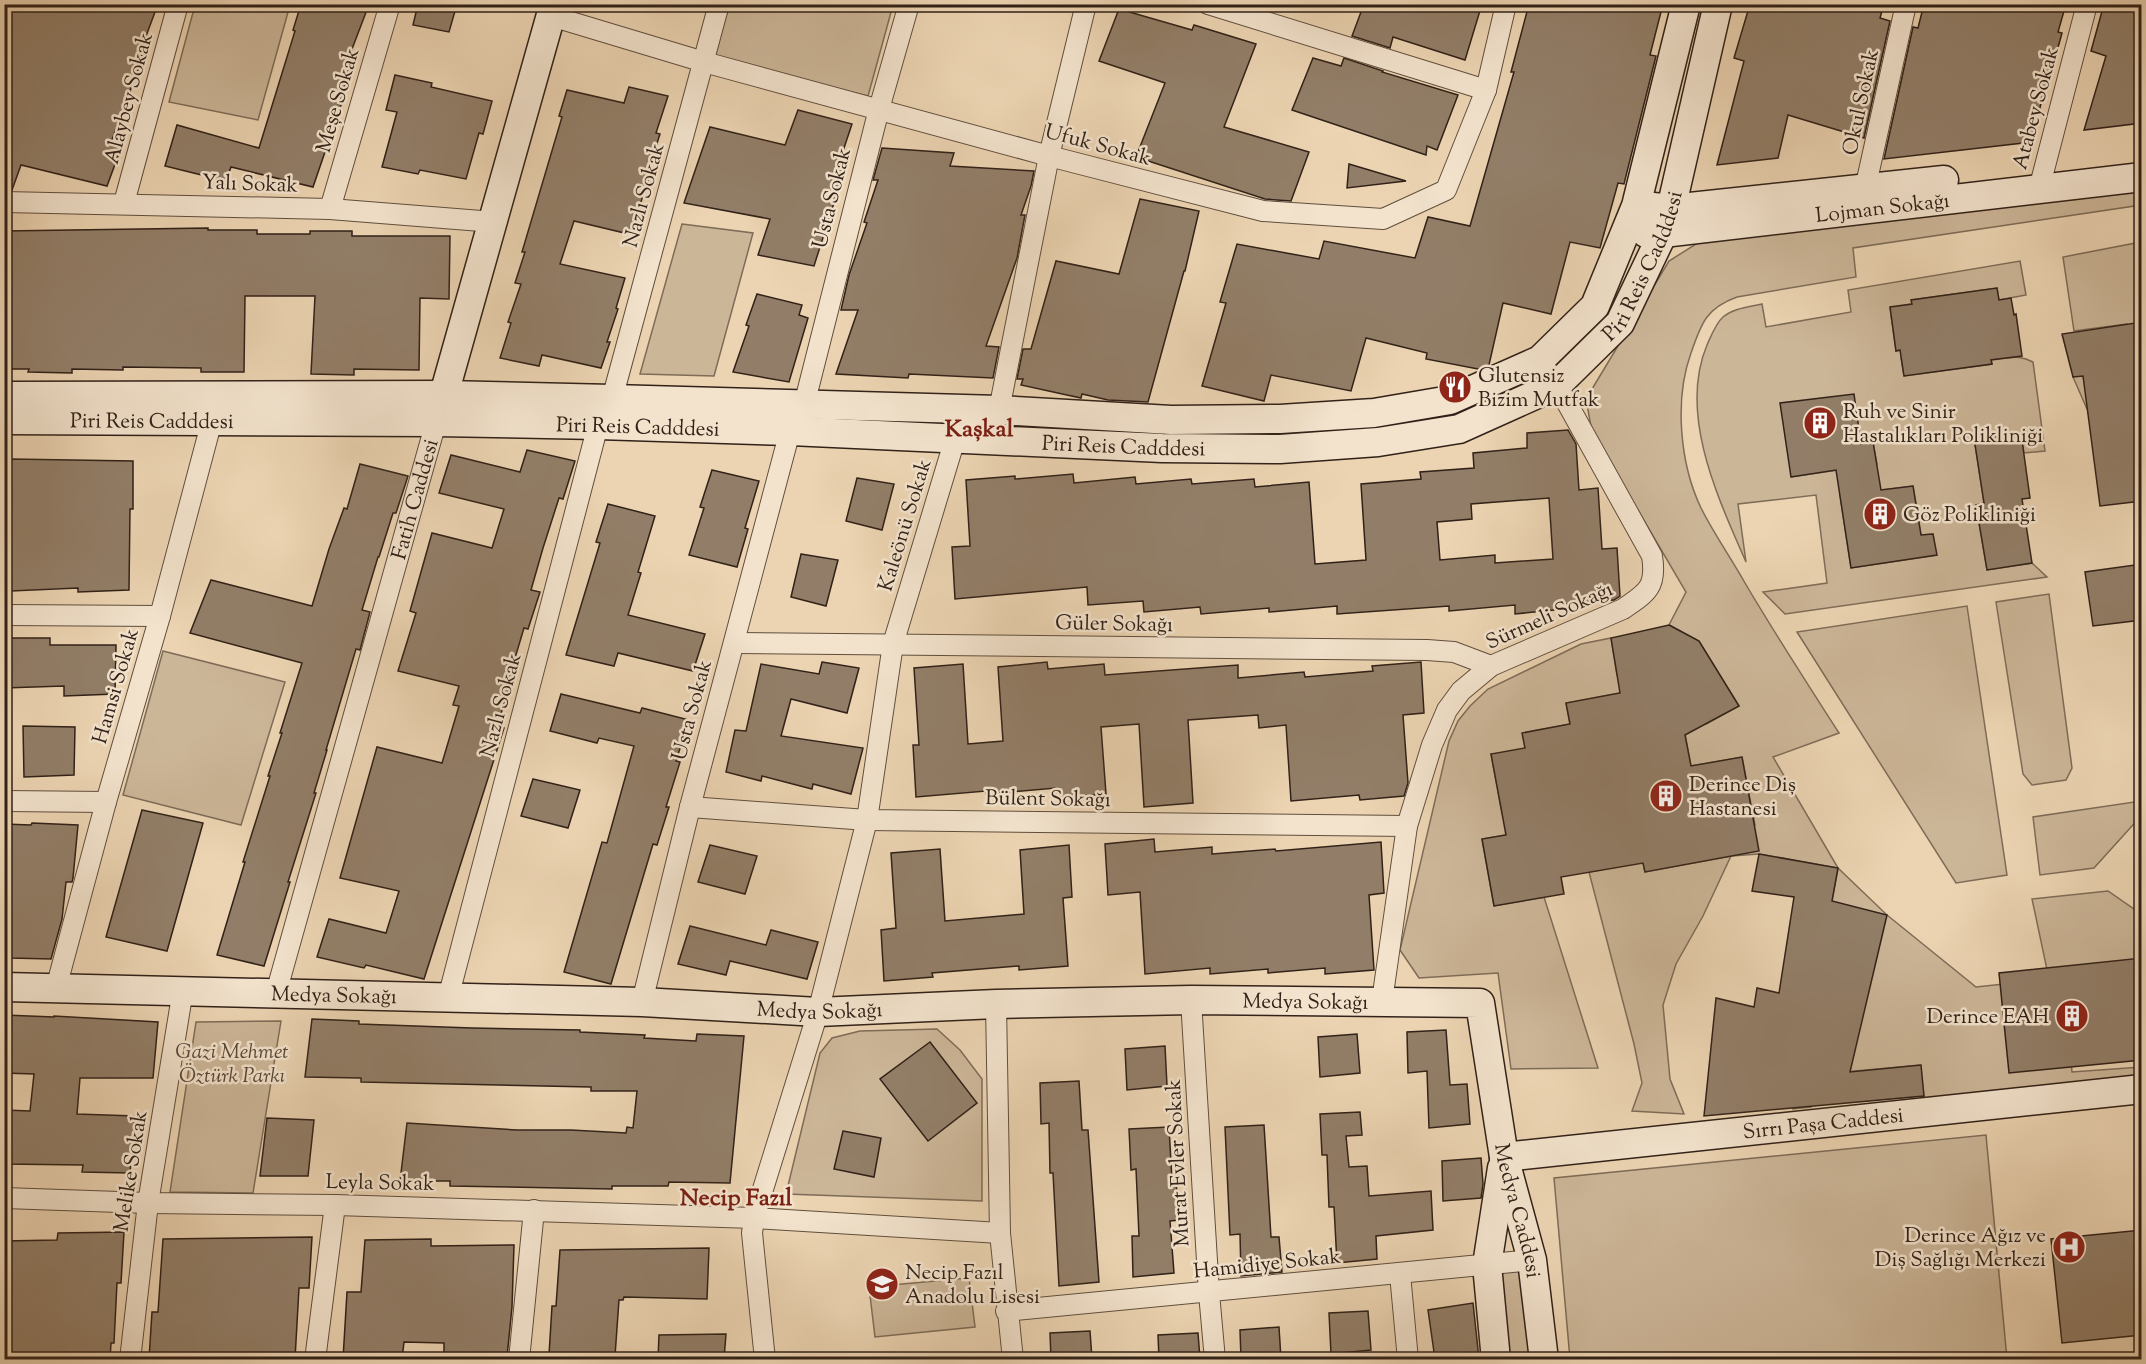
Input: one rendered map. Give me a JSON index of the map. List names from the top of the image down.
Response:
{
  "streets": {
    "main road": [
      "Lojman Sokağı",
      "Piri Reis Cadddesi",
      "Fatih Caddesi",
      "Medya Sokağı",
      "Sırrı Paşa Caddesi",
      "Medya Caddesi"
    ],
    "street": [
      "Alaybey Sokak",
      "Meşe Sokak",
      "Okul Sokak",
      "Atabey Sokak",
      "Ufuk Sokak",
      "Yalı Sokak",
      "Nazlı Sokak",
      "Usta Sokak",
      "Kaleönü Sokak",
      "Sürmeli Sokağı",
      "Güler Sokağı",
      "Hamsi Sokak",
      "Bülent Sokağı",
      "Murat Evler Sokak",
      "Melike Sokak",
      "Leyla Sokak",
      "Hamidiye Sokak"
    ]
  },
  "crossings": [
    ["Alaybey Sokak", "Yalı Sokak"],
    ["Meşe Sokak", "Yalı Sokak"],
    ["Okul Sokak", "Lojman Sokağı"],
    ["Atabey Sokak", "Lojman Sokağı"],
    ["Ufuk Sokak", "Nazlı Sokak"],
    ["Ufuk Sokak", "Usta Sokak"],
    ["Ufuk Sokak", "Fatih Caddesi"],
    ["Yalı Sokak", "Fatih Caddesi"],
    ["Nazlı Sokak", "Piri Reis Cadddesi"],
    ["Nazlı Sokak", "Medya Sokağı"],
    ["Usta Sokak", "Piri Reis Cadddesi"],
    ["Usta Sokak", "Güler Sokağı"],
    ["Usta Sokak", "Bülent Sokağı"],
    ["Usta Sokak", "Medya Sokağı"],
    ["Lojman Sokağı", "Piri Reis Cadddesi"],
    ["Piri Reis Cadddesi", "Fatih Caddesi"],
    ["Piri Reis Cadddesi", "Kaleönü Sokak"],
    ["Piri Reis Cadddesi", "Sürmeli Sokağı"],
    ["Piri Reis Cadddesi", "Hamsi Sokak"],
    ["Fatih Caddesi", "Medya Sokağı"],
    ["Kaleönü Sokak", "Güler Sokağı"],
    ["Kaleönü Sokak", "Bülent Sokağı"],
    ["Kaleönü Sokak", "Medya Sokağı"],
    ["Kaleönü Sokak", "Leyla Sokak"],
    ["Sürmeli Sokağı", "Güler Sokağı"],
    ["Sürmeli Sokağı", "Bülent Sokağı"],
    ["Sürmeli Sokağı", "Medya Sokağı"],
    ["Hamsi Sokak", "Medya Sokağı"],
    ["Medya Sokağı", "Sırrı Paşa Caddesi"],
    ["Medya Sokağı", "Murat Evler Sokak"],
    ["Medya Sokağı", "Melike Sokak"],
    ["Medya Sokağı", "Medya Caddesi"],
    ["Sırrı Paşa Caddesi", "Medya Caddesi"],
    ["Murat Evler Sokak", "Hamidiye Sokak"],
    ["Melike Sokak", "Leyla Sokak"],
    ["Medya Caddesi", "Hamidiye Sokak"]
  ],
  "districts": ["Kaşkal", "Necip Fazıl"],
  "parks": ["Gazi Mehmet Öztürk Parkı"],
  "places": {
    "restaurant": ["Glutensiz Bizim Mutfak"],
    "building": [
      "Ruh ve Sinir Hastalıkları Polikliniği",
      "Göz Polikliniği",
      "Derince Diş Hastanesi",
      "Derince EAH"
    ],
    "hospital": ["Derince Ağız ve Diş Sağlığı Merkezi"],
    "school or university": ["Necip Fazıl Anadolu Lisesi"]
  }
}
